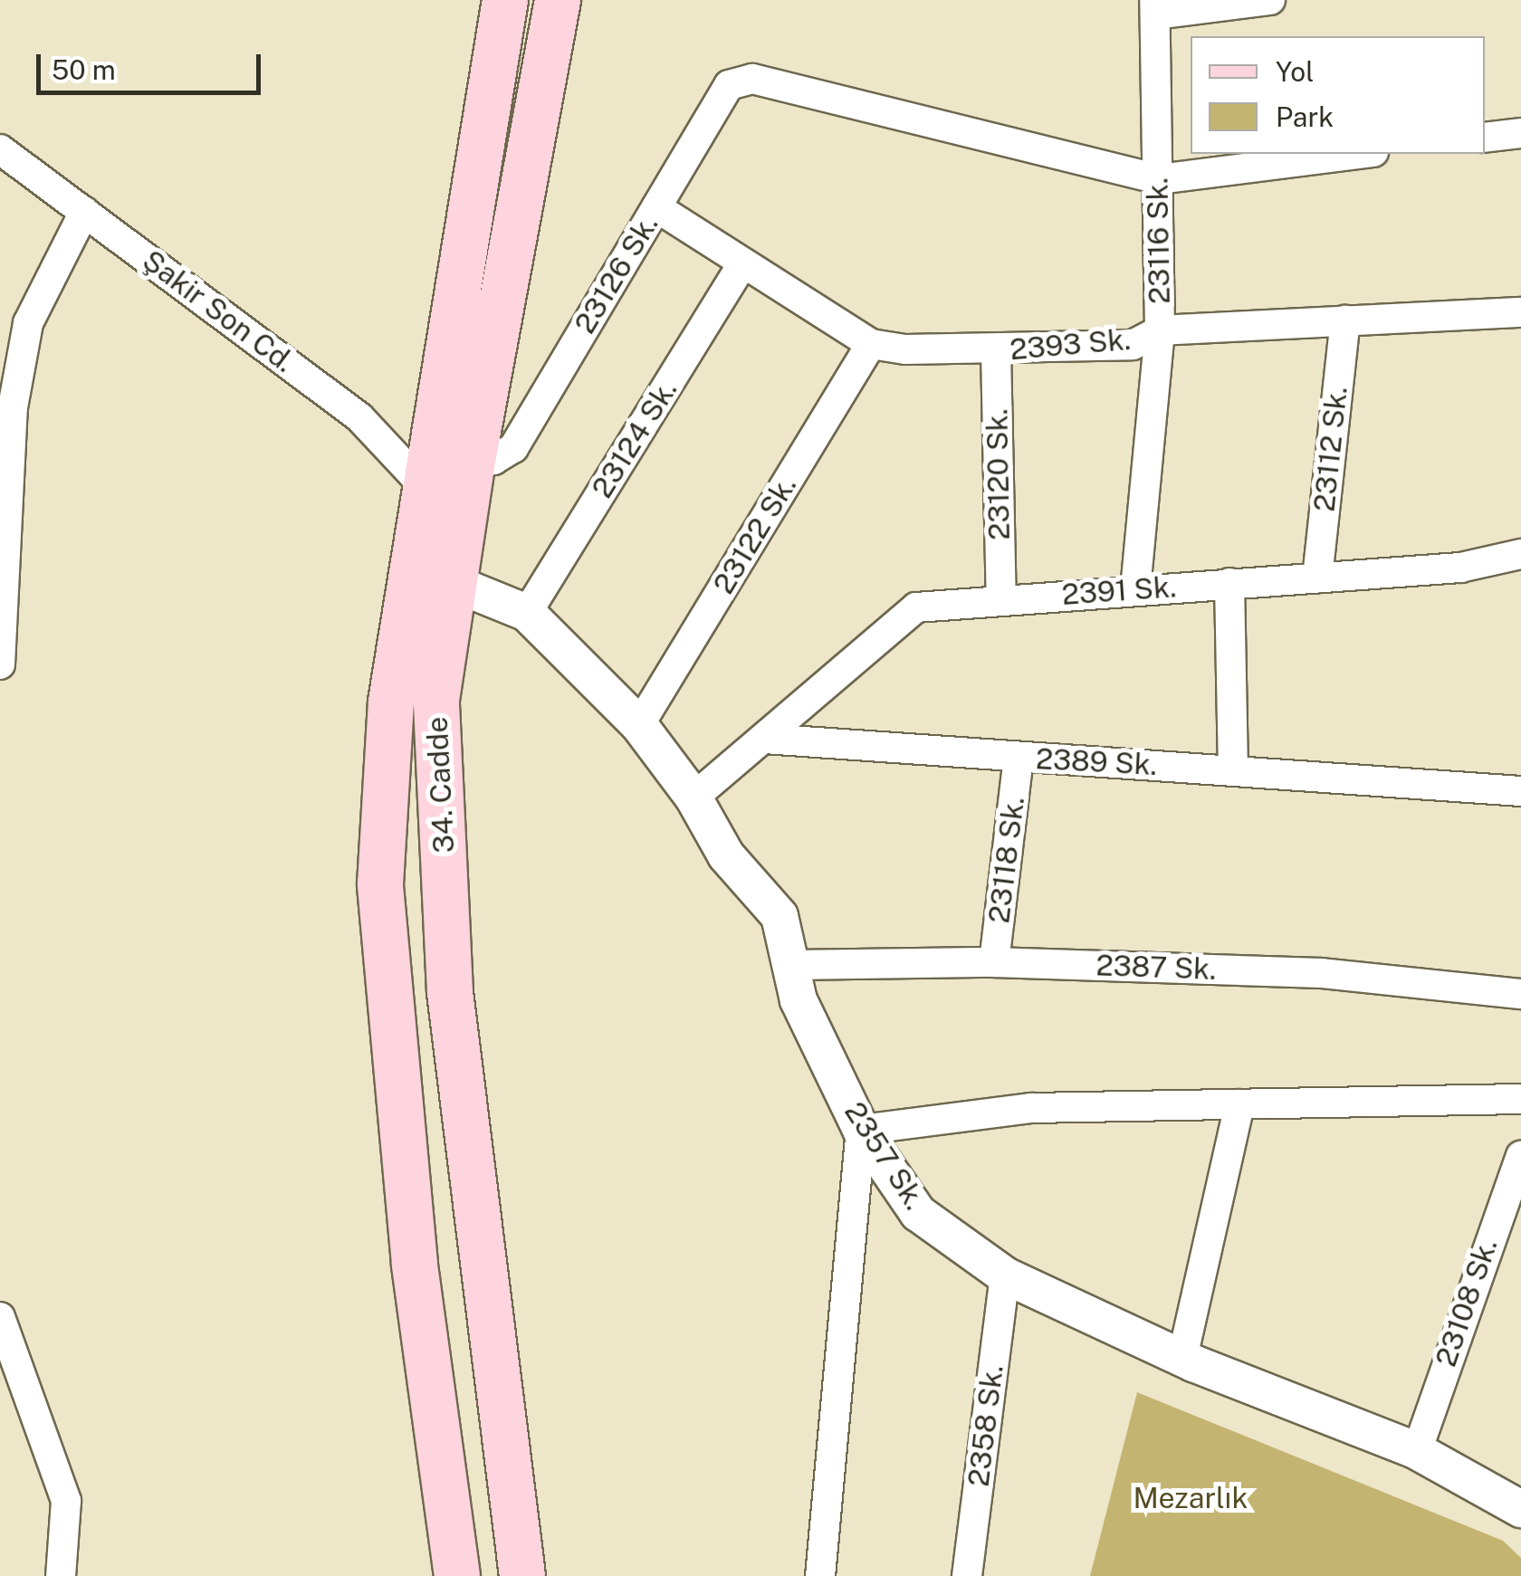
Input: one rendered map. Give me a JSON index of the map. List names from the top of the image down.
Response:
{
  "streets": {
    "main road": ["34. Cadde"],
    "street": [
      "23116 Sk.",
      "23126 Sk.",
      "Şakir Son Cd.",
      "2393 Sk.",
      "23124 Sk.",
      "23112 Sk.",
      "23120 Sk.",
      "23122 Sk.",
      "2391 Sk.",
      "2389 Sk.",
      "23118 Sk.",
      "2387 Sk.",
      "2357 Sk.",
      "23108 Sk.",
      "2358 Sk."
    ]
  },
  "crossings": [
    ["23116 Sk.", "23126 Sk."],
    ["23116 Sk.", "2393 Sk."],
    ["23116 Sk.", "2391 Sk."],
    ["23126 Sk.", "2393 Sk."],
    ["23126 Sk.", "34. Cadde"],
    ["Şakir Son Cd.", "34. Cadde"],
    ["2393 Sk.", "23124 Sk."],
    ["2393 Sk.", "23112 Sk."],
    ["2393 Sk.", "23120 Sk."],
    ["2393 Sk.", "23122 Sk."],
    ["23124 Sk.", "2357 Sk."],
    ["23112 Sk.", "2391 Sk."],
    ["23120 Sk.", "2391 Sk."],
    ["23122 Sk.", "2357 Sk."],
    ["2391 Sk.", "2389 Sk."],
    ["2389 Sk.", "23118 Sk."],
    ["34. Cadde", "2357 Sk."],
    ["23118 Sk.", "2387 Sk."],
    ["2387 Sk.", "2357 Sk."],
    ["2357 Sk.", "23108 Sk."],
    ["2357 Sk.", "2358 Sk."]
  ],
  "parks": ["Mezarlık"],
  "legend": ["Yol", "Park"],
  "scale_bar": "50 m"
}
